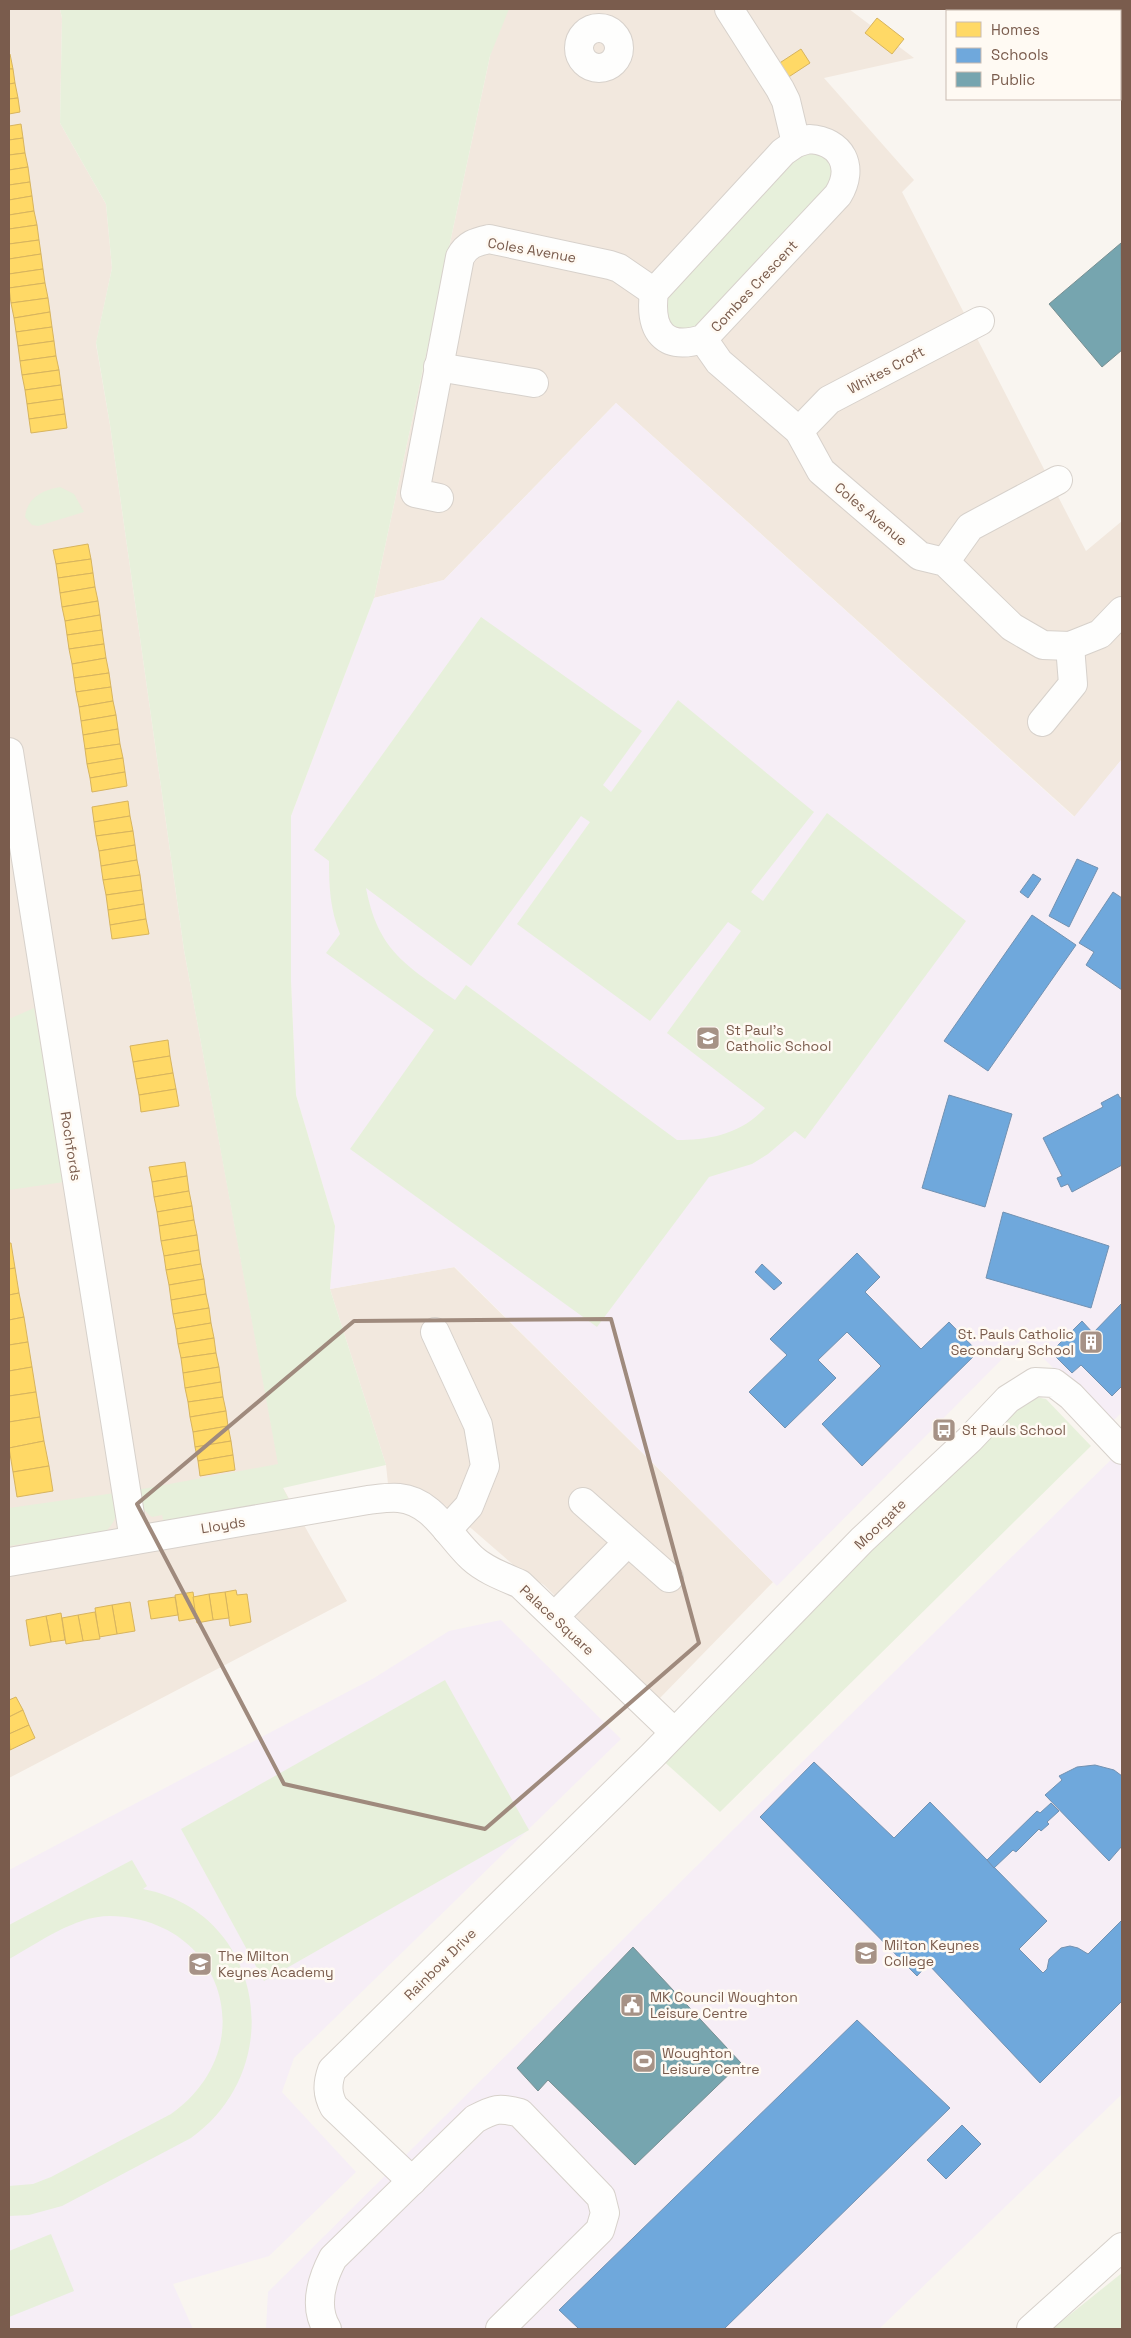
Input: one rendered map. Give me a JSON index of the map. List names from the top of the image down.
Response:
{
  "streets": {
    "street": [
      "Coles Avenue",
      "Combes Crescent",
      "Whites Croft",
      "Rochfords",
      "Moorgate",
      "Lloyds",
      "Palace Square",
      "Rainbow Drive"
    ]
  },
  "crossings": [
    ["Coles Avenue", "Combes Crescent"],
    ["Coles Avenue", "Whites Croft"],
    ["Rochfords", "Lloyds"],
    ["Moorgate", "Palace Square"],
    ["Moorgate", "Rainbow Drive"],
    ["Lloyds", "Palace Square"]
  ],
  "places": {
    "school or university": ["St Paul's Catholic School", "Milton Keynes College", "The Milton Keynes Academy"],
    "building": ["St. Pauls Catholic Secondary School"],
    "bus stop": ["St Pauls School"],
    "public building": ["MK Council Woughton Leisure Centre"],
    "sports": ["Woughton Leisure Centre"]
  },
  "legend": ["Homes", "Schools", "Public"]
}
